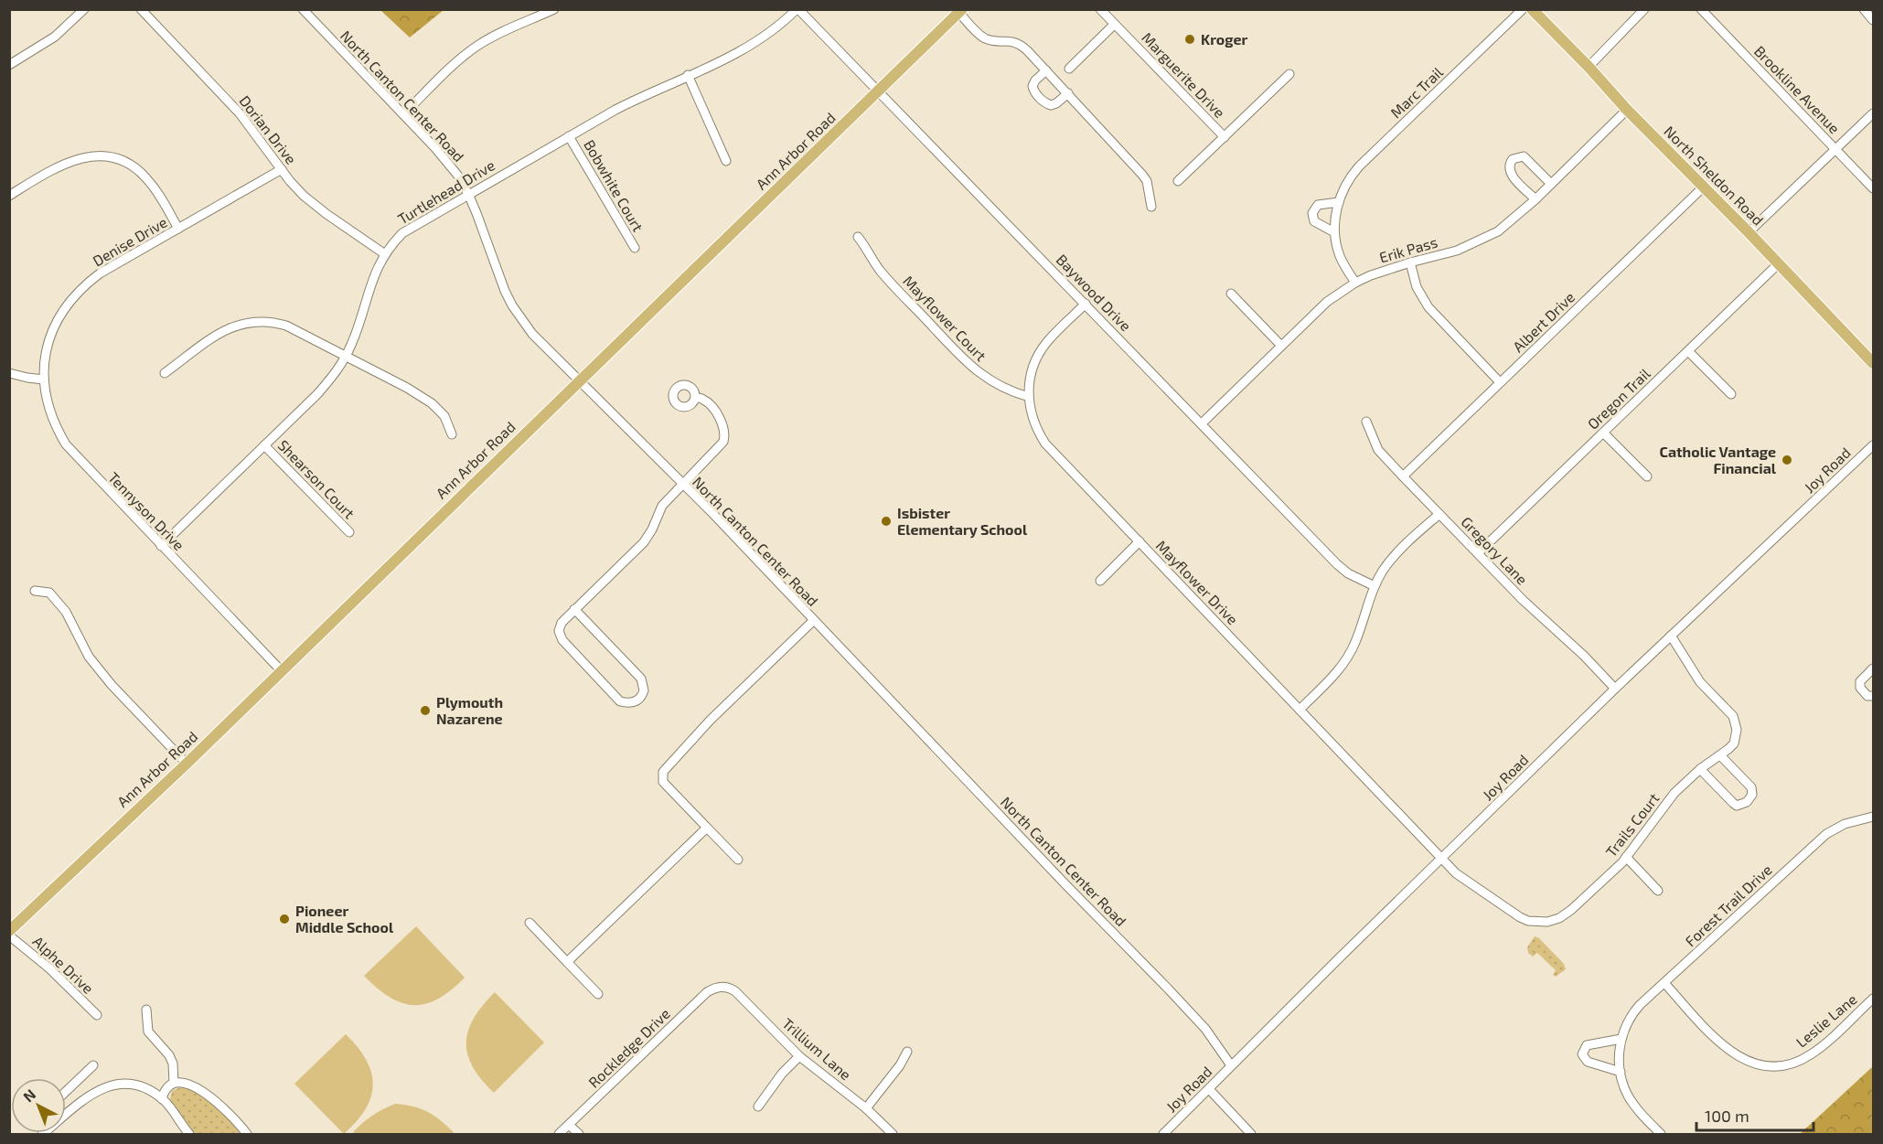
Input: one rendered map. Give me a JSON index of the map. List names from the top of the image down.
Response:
{
  "streets": {
    "main road": ["Ann Arbor Road", "North Sheldon Road"],
    "street": [
      "Marguerite Drive",
      "Brookline Avenue",
      "Marc Trail",
      "North Canton Center Road",
      "Dorian Drive",
      "Bobwhite Court",
      "Turtlehead Drive",
      "Denise Drive",
      "Erik Pass",
      "Baywood Drive",
      "Mayflower Court",
      "Albert Drive",
      "Oregon Trail",
      "Joy Road",
      "Shearson Court",
      "Tennyson Drive",
      "Gregory Lane",
      "Mayflower Drive",
      "Trails Court",
      "Forest Trail Drive",
      "Alphe Drive",
      "Leslie Lane",
      "Rockledge Drive",
      "Trillium Lane"
    ]
  },
  "crossings": [
    ["Marc Trail", "Erik Pass"],
    ["North Canton Center Road", "Ann Arbor Road"],
    ["North Canton Center Road", "Turtlehead Drive"],
    ["North Canton Center Road", "Joy Road"],
    ["Dorian Drive", "Turtlehead Drive"],
    ["Dorian Drive", "Denise Drive"],
    ["Ann Arbor Road", "Baywood Drive"],
    ["Ann Arbor Road", "Tennyson Drive"],
    ["North Sheldon Road", "Erik Pass"],
    ["North Sheldon Road", "Albert Drive"],
    ["North Sheldon Road", "Oregon Trail"],
    ["Bobwhite Court", "Turtlehead Drive"],
    ["Turtlehead Drive", "Baywood Drive"],
    ["Turtlehead Drive", "Shearson Court"],
    ["Turtlehead Drive", "Tennyson Drive"],
    ["Denise Drive", "Tennyson Drive"],
    ["Erik Pass", "Baywood Drive"],
    ["Baywood Drive", "Mayflower Drive"],
    ["Mayflower Court", "Mayflower Drive"],
    ["Albert Drive", "Gregory Lane"],
    ["Oregon Trail", "Gregory Lane"],
    ["Joy Road", "Gregory Lane"],
    ["Joy Road", "Mayflower Drive"],
    ["Joy Road", "Trails Court"],
    ["Mayflower Drive", "Trails Court"],
    ["Forest Trail Drive", "Leslie Lane"],
    ["Rockledge Drive", "Trillium Lane"]
  ],
  "places": [
    "Kroger",
    "Catholic Vantage Financial",
    "Isbister Elementary School",
    "Plymouth Nazarene",
    "Pioneer Middle School"
  ],
  "scale_bar": "100 m",
  "north": "top left"
}
